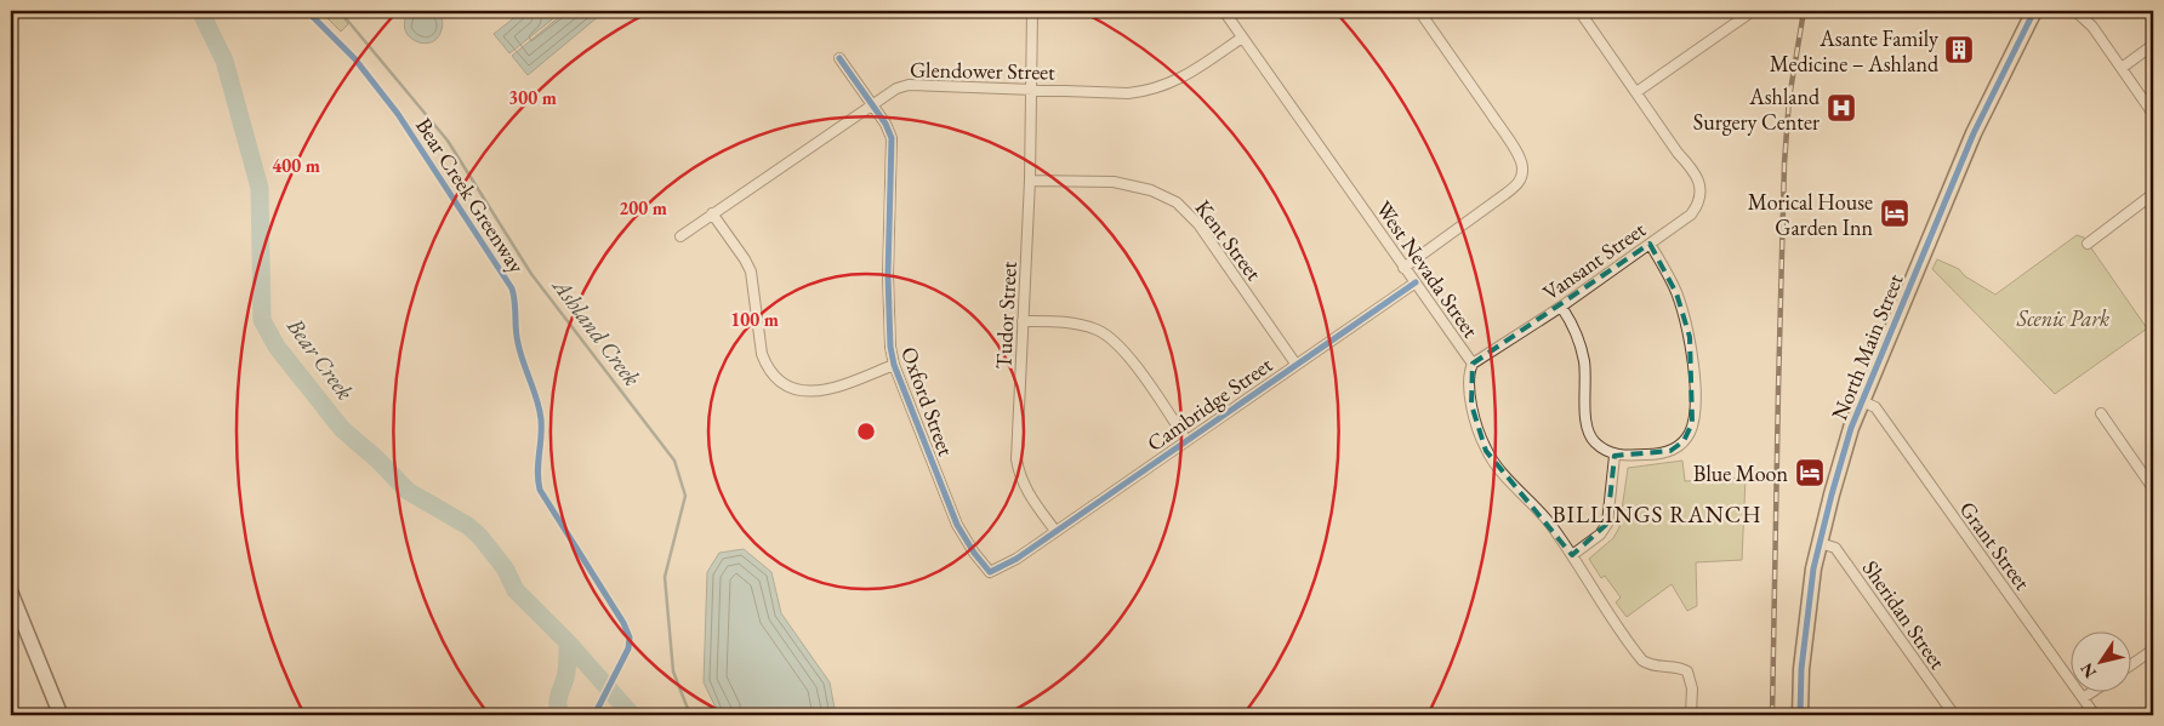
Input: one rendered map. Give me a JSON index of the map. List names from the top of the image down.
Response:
{
  "streets": {
    "main road": ["North Main Street"],
    "street": [
      "Glendower Street",
      "Kent Street",
      "Vansant Street",
      "West Nevada Street",
      "Tudor Street",
      "Oxford Street",
      "Cambridge Street",
      "Grant Street",
      "Sheridan Street"
    ],
    "cycle path": ["Bear Creek Greenway"]
  },
  "crossings": [
    ["Glendower Street", "West Nevada Street"],
    ["Glendower Street", "Tudor Street"],
    ["Glendower Street", "Oxford Street"],
    ["Kent Street", "Tudor Street"],
    ["Kent Street", "Cambridge Street"],
    ["Vansant Street", "West Nevada Street"],
    ["West Nevada Street", "Cambridge Street"],
    ["Tudor Street", "Cambridge Street"],
    ["North Main Street", "Grant Street"],
    ["North Main Street", "Sheridan Street"],
    ["Oxford Street", "Cambridge Street"]
  ],
  "districts": ["BILLINGS RANCH"],
  "water": ["Ashland Creek", "Bear Creek"],
  "parks": ["Scenic Park"],
  "places": {
    "building": ["Asante Family Medicine – Ashland"],
    "hospital": ["Ashland Surgery Center"],
    "hotel": ["Morical House Garden Inn", "Blue Moon"]
  },
  "north": "bottom left",
  "rings": [
    "300 m",
    "400 m",
    "200 m",
    "100 m"
  ]
}
